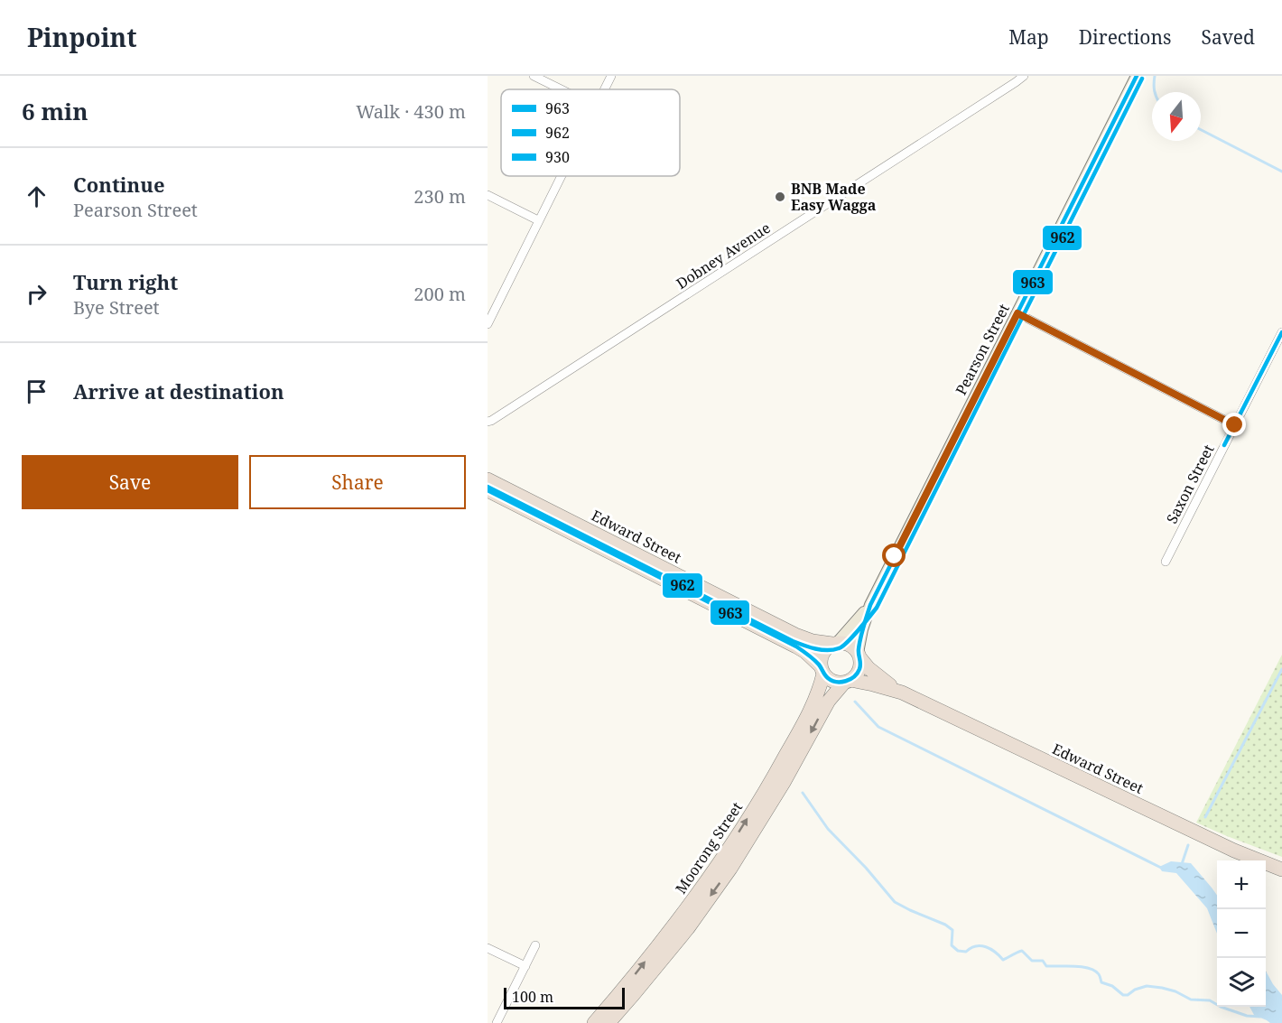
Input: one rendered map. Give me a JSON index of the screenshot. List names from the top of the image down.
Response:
{
  "streets": {
    "highway": ["Edward Street", "Moorong Street"],
    "main road": ["Pearson Street"],
    "street": ["Dobney Avenue", "Saxon Street"]
  },
  "crossings": [
    ["Pearson Street", "Edward Street"],
    ["Pearson Street", "Moorong Street"],
    ["Edward Street", "Moorong Street"]
  ],
  "places": ["BNB Made Easy Wagga"],
  "lines": ["transit line 963", "transit line 962", "transit line 930"],
  "legend": ["963", "962", "930"],
  "scale_bar": "100 m",
  "north": "bottom",
  "page": {
    "header": "Pinpoint",
    "nav": ["Map", "Directions", "Saved"],
    "heading": ["6 min", "Walk · 430 m"],
    "list": [
      ["Continue", "Pearson Street", "230 m"],
      ["Turn right", "Bye Street", "200 m"],
      "Arrive at destination"
    ],
    "buttons": ["Save", "Share"],
    "map_buttons": ["+", "−"],
    "scale": "100 m"
  }
}
